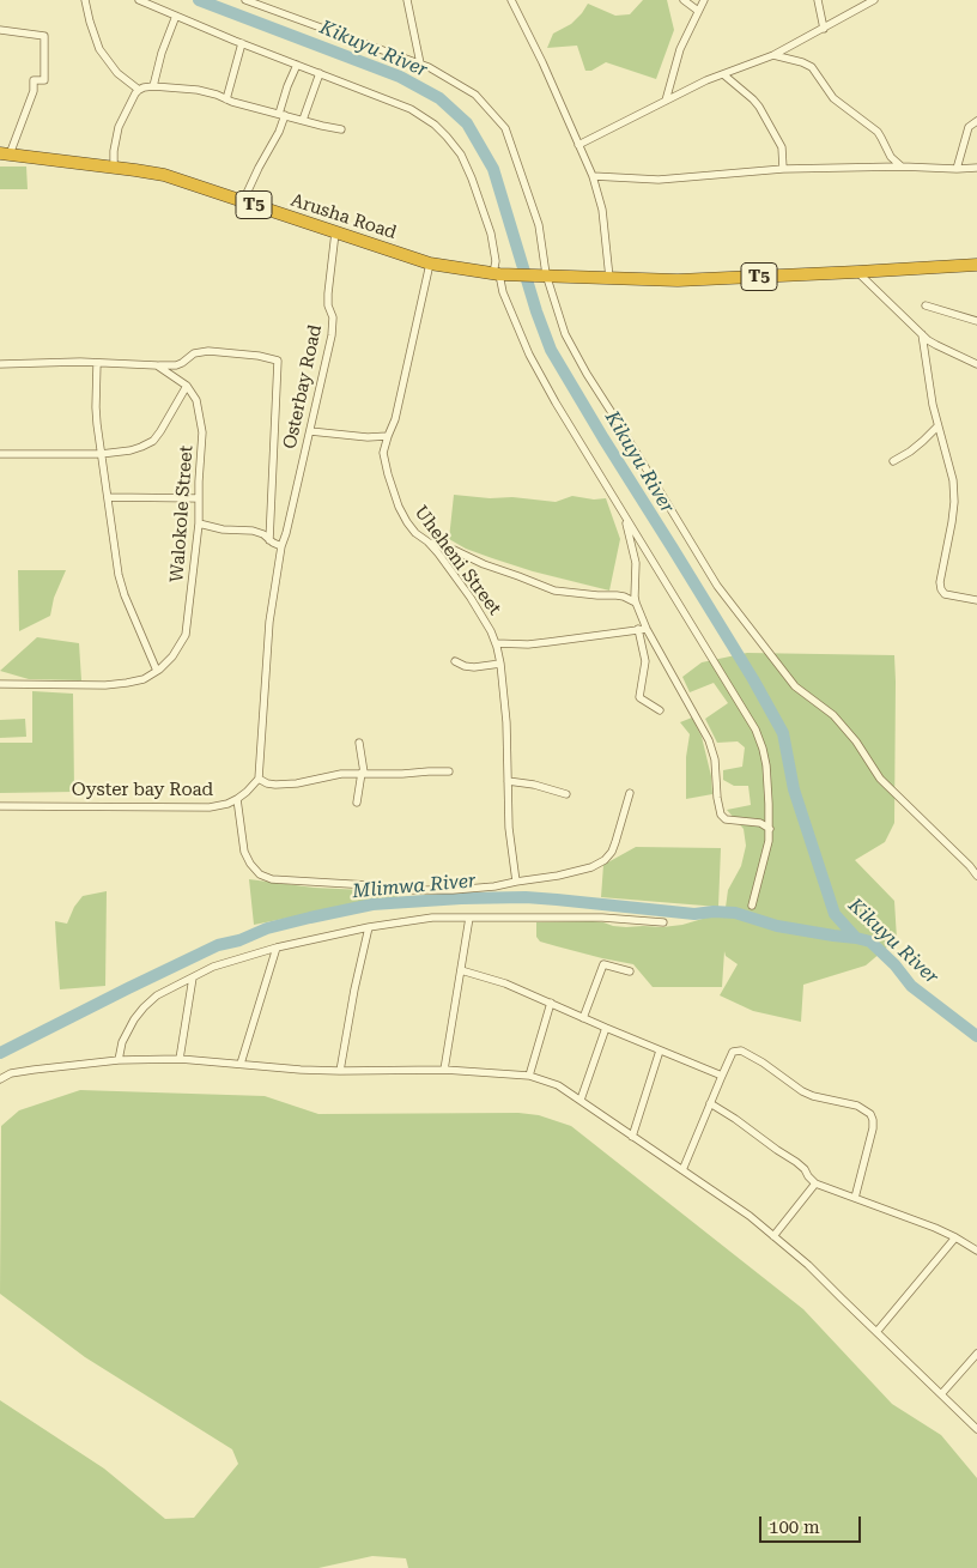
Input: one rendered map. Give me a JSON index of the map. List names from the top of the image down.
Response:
{
  "streets": {
    "highway": ["T5", "Arusha Road"],
    "street": [
      "Osterbay Road",
      "Walokole Street",
      "Uheheni Street",
      "Oyster bay Road"
    ]
  },
  "crossings": [
    ["T5", "Arusha Road"],
    ["Arusha Road", "Osterbay Road"],
    ["Arusha Road", "Uheheni Street"]
  ],
  "water": ["Kikuyu River", "Mlimwa River"],
  "scale_bar": "100 m"
}
